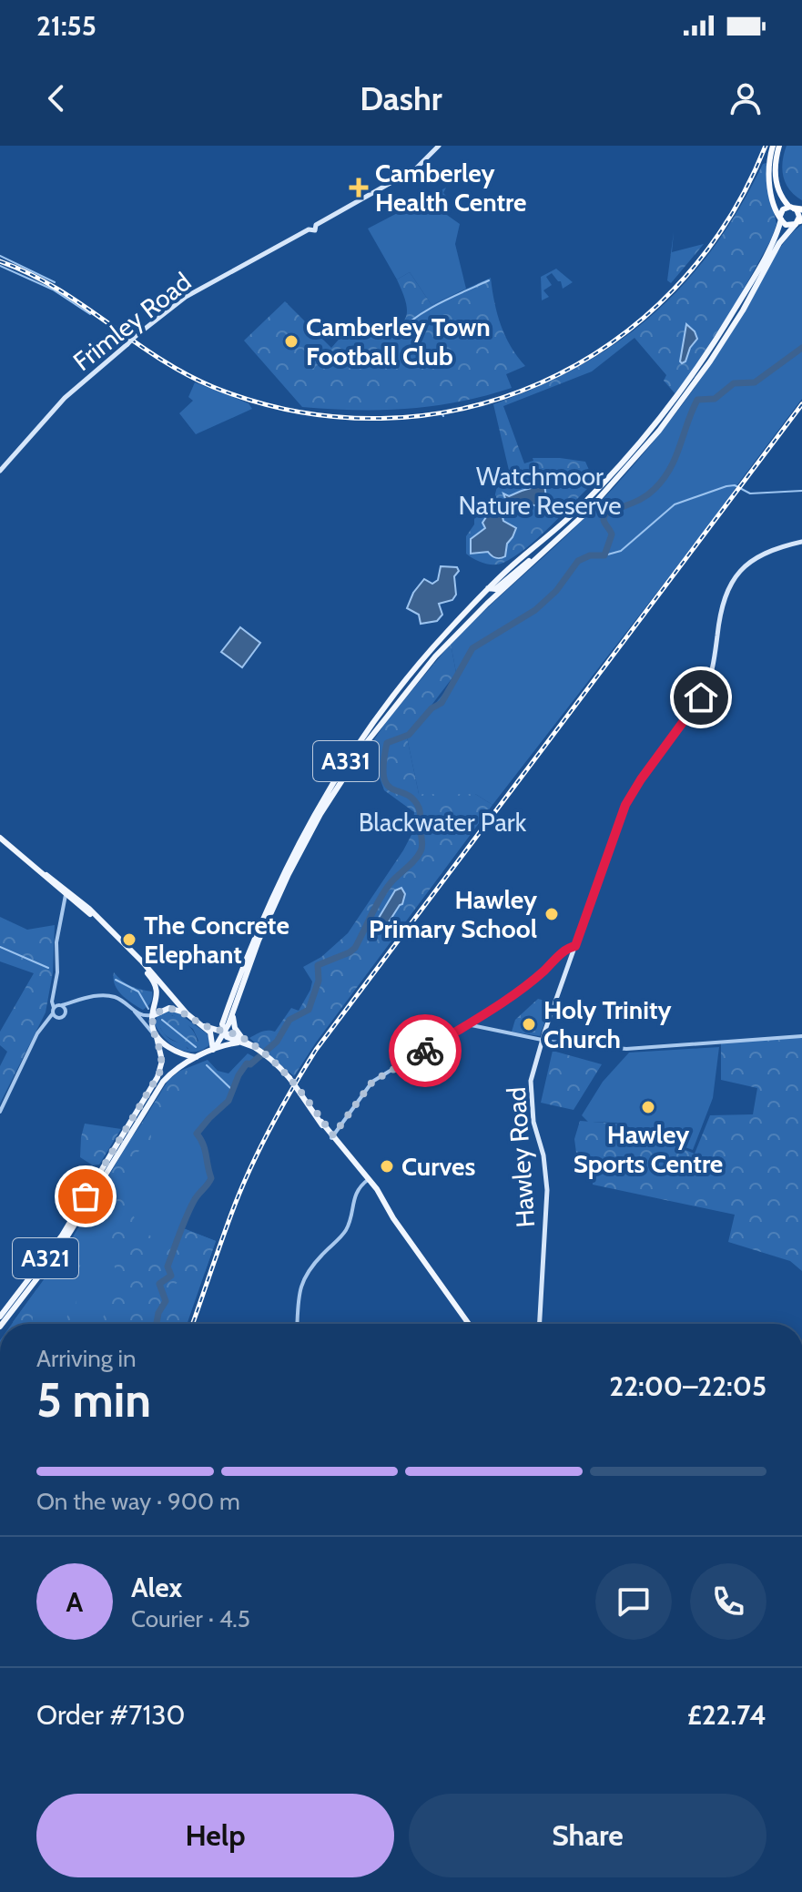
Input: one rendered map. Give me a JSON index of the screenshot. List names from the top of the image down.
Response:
{
  "streets": {
    "main road": [
      "Frimley Road",
      "A331",
      "Hawley Road",
      "A321"
    ]
  },
  "parks": ["Watchmoor Nature Reserve", "Blackwater Park"],
  "places": {
    "health": ["Camberley Health Centre"],
    "other": [
      "Camberley Town Football Club",
      "Hawley Primary School",
      "The Concrete Elephant",
      "Holy Trinity Church",
      "Hawley Sports Centre",
      "Curves"
    ]
  },
  "page": {
    "status": "21:55",
    "header": "Dashr",
    "heading": ["5 min", "Arriving in", "22:00–22:05"],
    "panel": [
      "Alex",
      "Courier · 4.5",
      "Order #7130",
      "£22.74"
    ],
    "bar": "On the way · 900 m",
    "round": "A",
    "buttons": ["Help", "Share"]
  }
}
